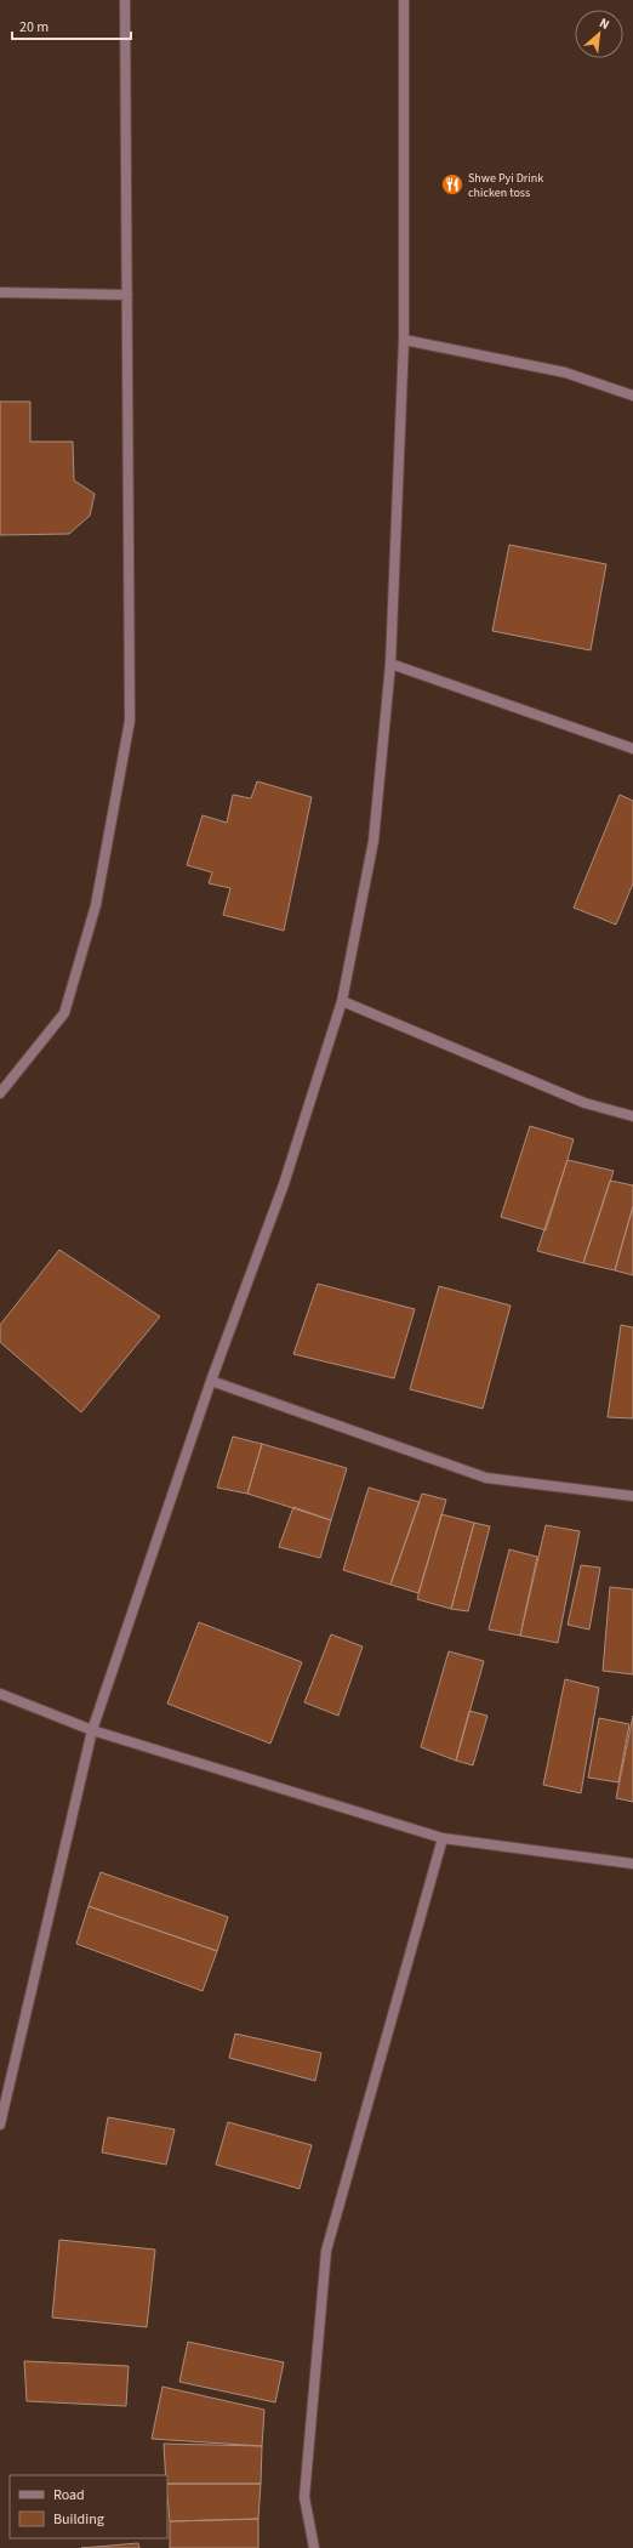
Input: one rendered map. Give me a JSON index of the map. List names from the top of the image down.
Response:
{
  "places": {
    "restaurant": ["Shwe Pyi Drink chicken toss"]
  },
  "legend": ["Road", "Building"],
  "scale_bar": "20 m",
  "north": "top right"
}
